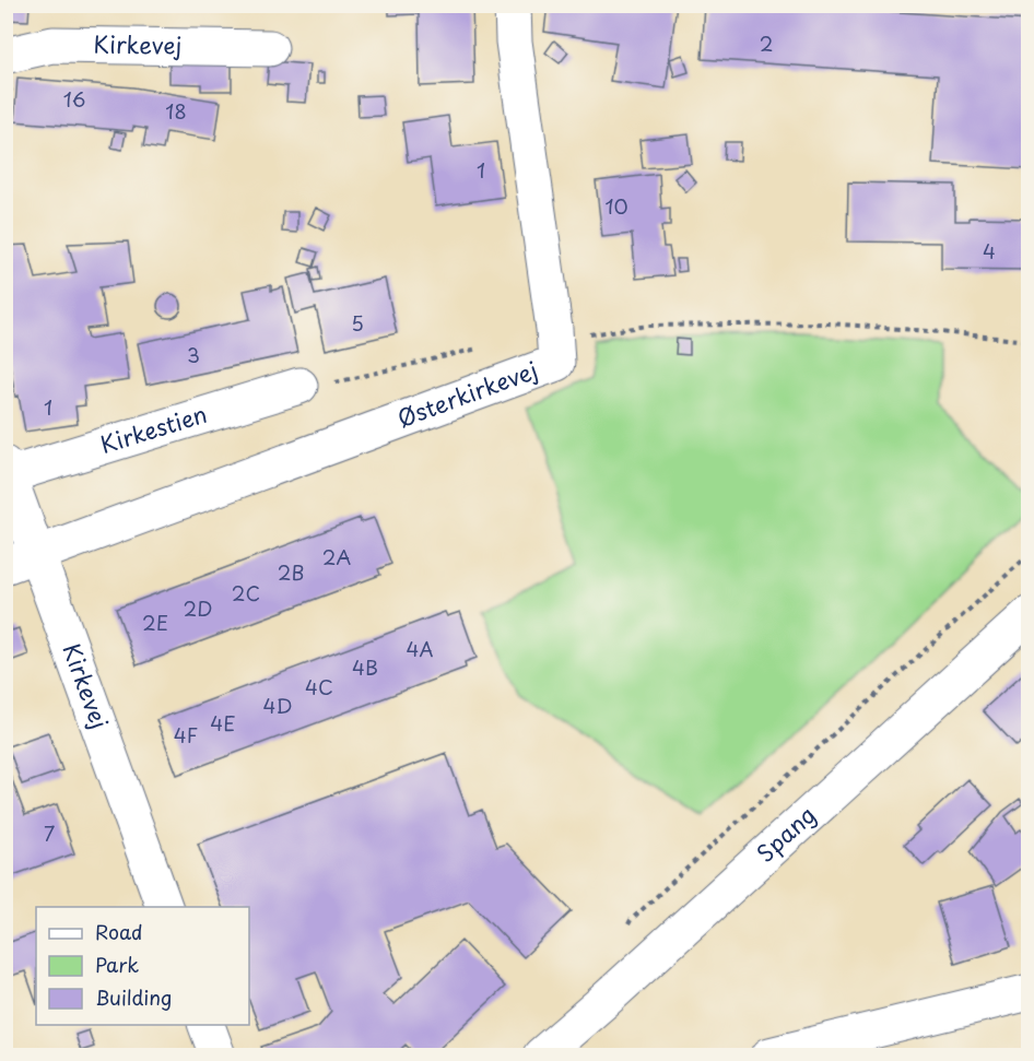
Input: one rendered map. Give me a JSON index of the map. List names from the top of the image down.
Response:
{
  "streets": {
    "street": [
      "Kirkevej",
      "Østerkirkevej",
      "Kirkestien",
      "Spang"
    ]
  },
  "crossings": [
    ["Kirkevej", "Østerkirkevej"],
    ["Kirkevej", "Kirkestien"]
  ],
  "house_numbers": [
    "2",
    "16",
    "18",
    "1",
    "10",
    "4",
    "5",
    "3",
    "1",
    "2A",
    "2B",
    "2C",
    "2D",
    "2E",
    "4A",
    "4B",
    "4C",
    "4D",
    "4E",
    "4F",
    "7"
  ],
  "legend": ["Road", "Park", "Building"]
}
